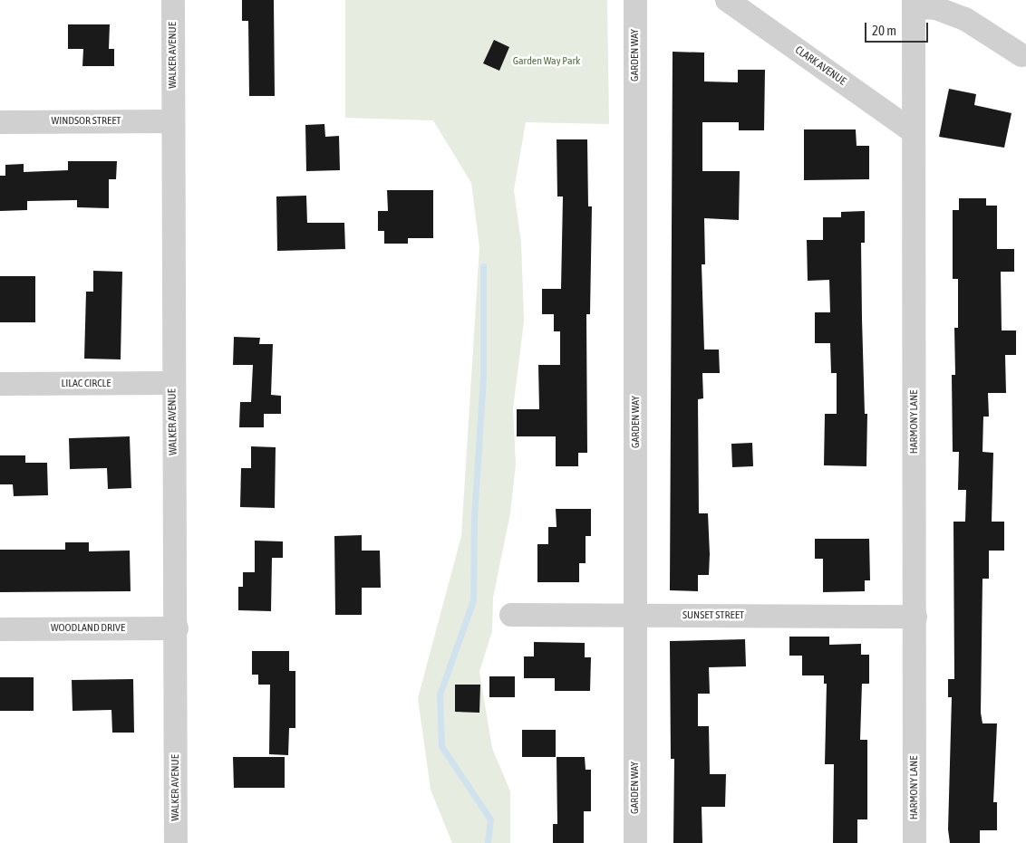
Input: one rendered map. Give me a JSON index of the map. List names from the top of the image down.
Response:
{
  "streets": {
    "street": [
      "WALKER AVENUE",
      "GARDEN WAY",
      "CLARK AVENUE",
      "WINDSOR STREET",
      "LILAC CIRCLE",
      "HARMONY LANE",
      "SUNSET STREET",
      "WOODLAND DRIVE"
    ]
  },
  "crossings": [
    ["WALKER AVENUE", "WINDSOR STREET"],
    ["WALKER AVENUE", "LILAC CIRCLE"],
    ["WALKER AVENUE", "WOODLAND DRIVE"],
    ["GARDEN WAY", "SUNSET STREET"],
    ["CLARK AVENUE", "HARMONY LANE"],
    ["HARMONY LANE", "SUNSET STREET"]
  ],
  "parks": ["Garden Way Park"],
  "scale_bar": "20 m"
}
